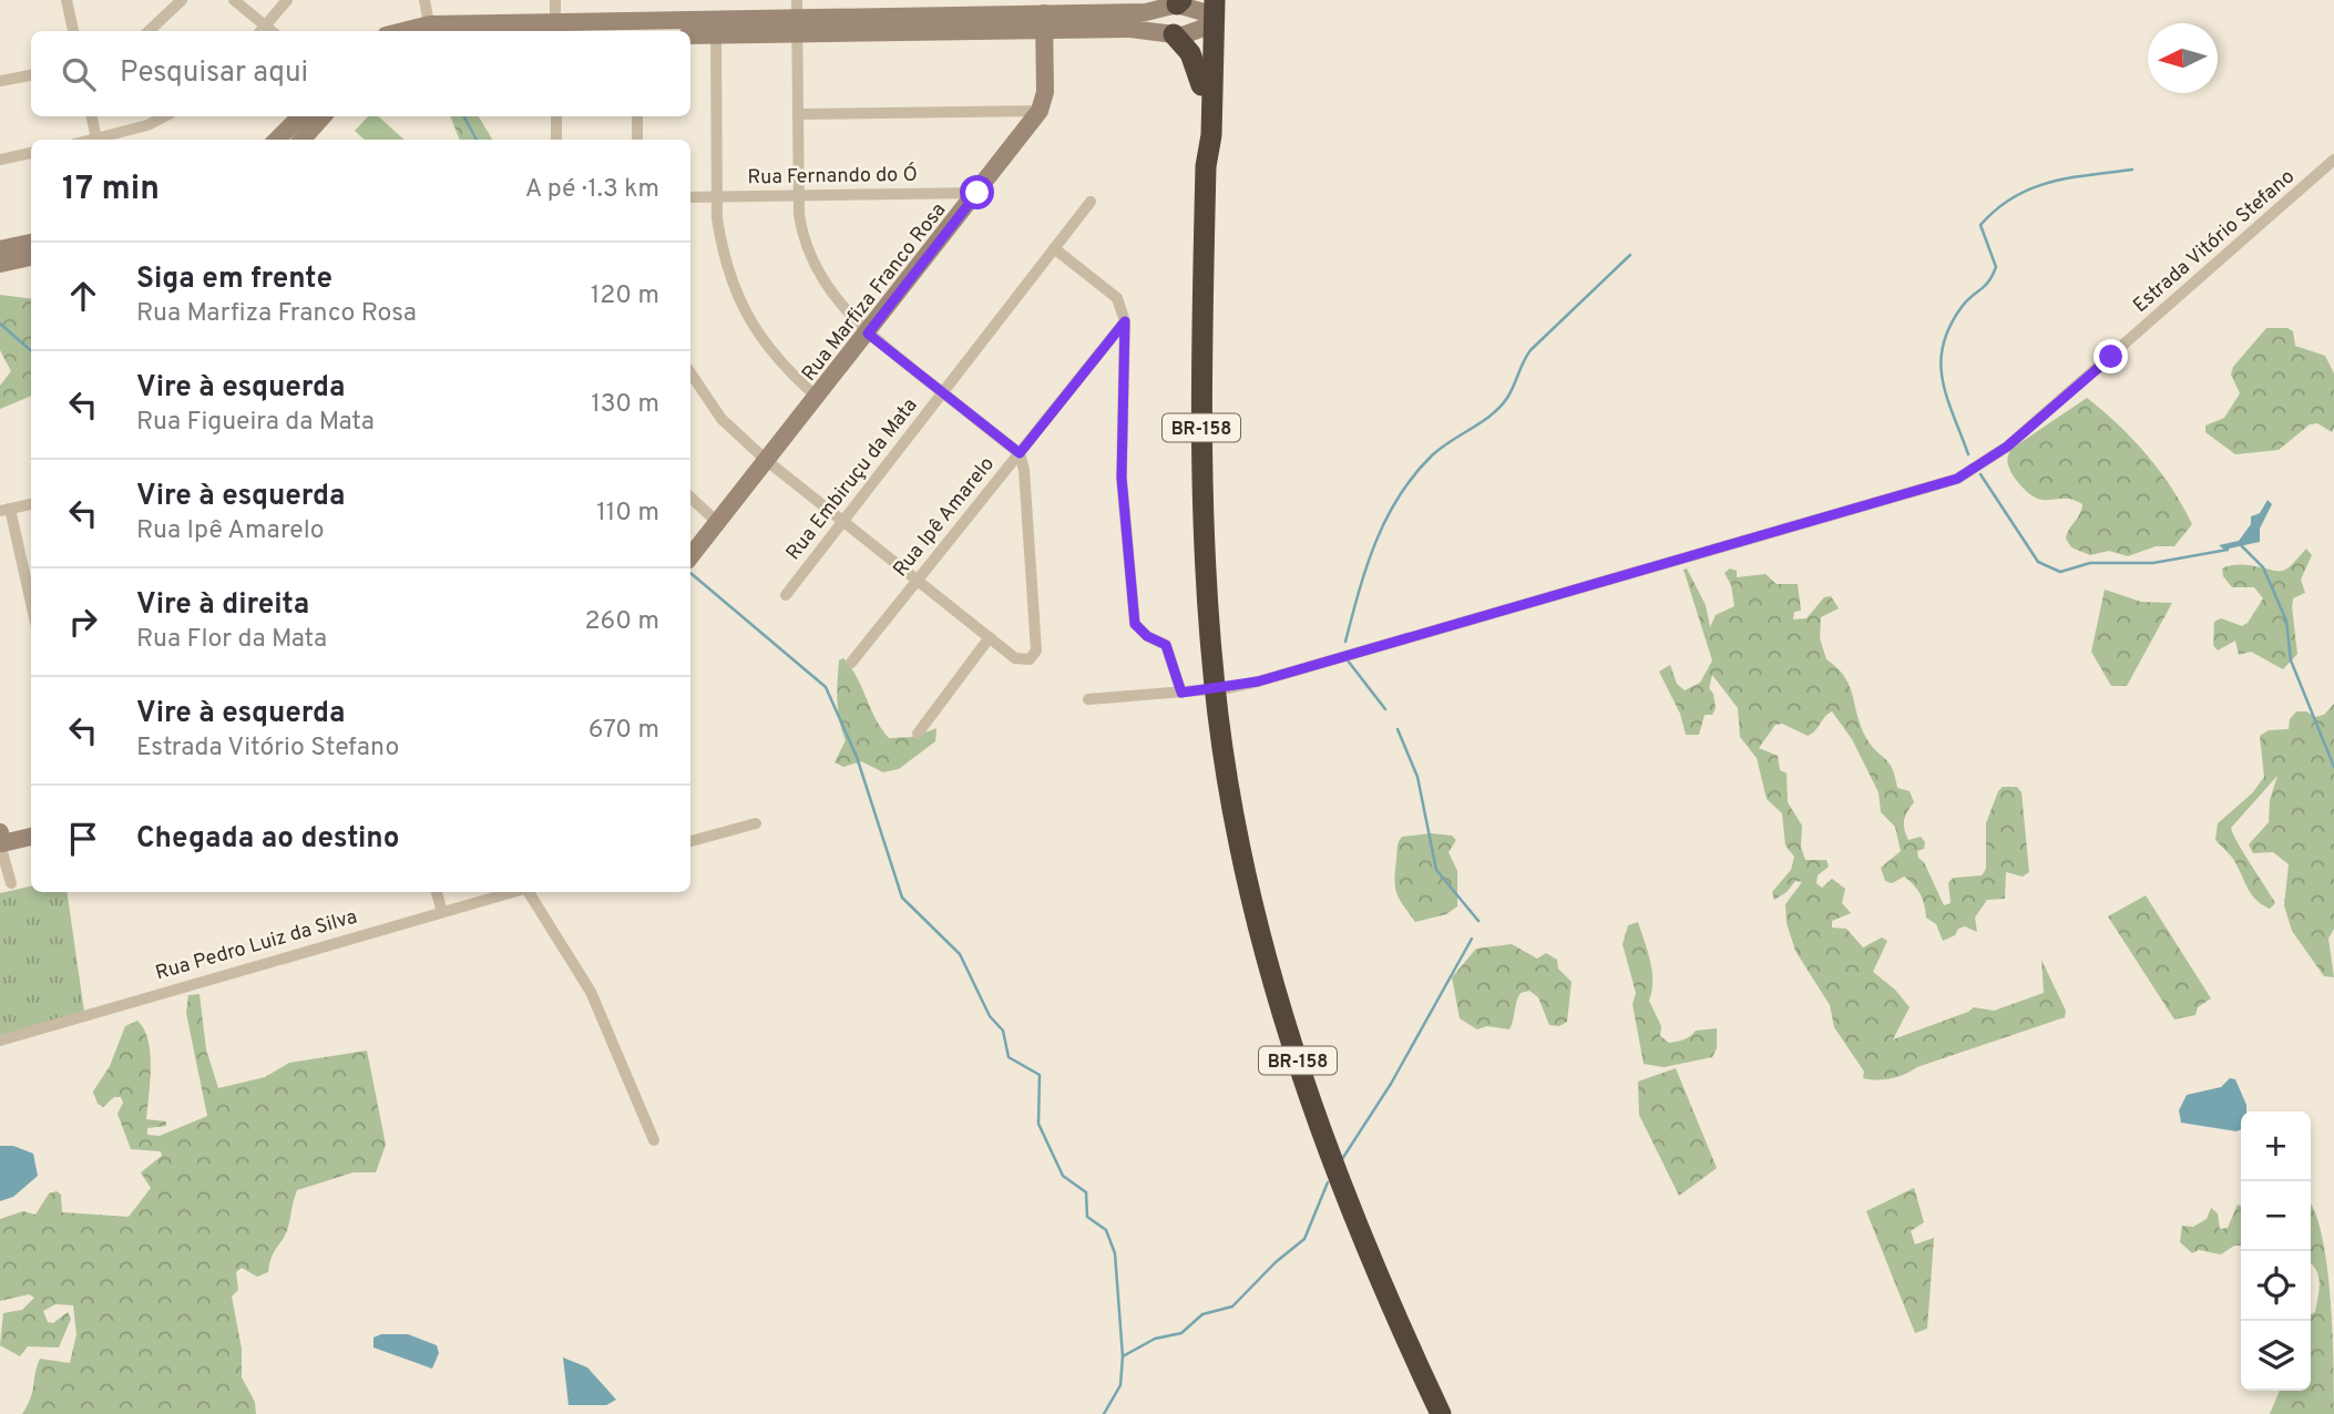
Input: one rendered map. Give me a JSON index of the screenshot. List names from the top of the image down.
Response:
{
  "streets": {
    "highway": ["BR-158"],
    "main road": ["Rua Marfiza Franco Rosa"],
    "street": [
      "Rua Fernando do Ó",
      "Estrada Vitório Stefano",
      "Rua Embiruçu da Mata",
      "Rua Ipê Amarelo",
      "Rua Pedro Luiz da Silva"
    ]
  },
  "crossings": [
    ["Rua Fernando do Ó", "Rua Marfiza Franco Rosa"],
    ["Estrada Vitório Stefano", "BR-158"]
  ],
  "north": "left",
  "page": {
    "search": "Pesquisar aqui",
    "heading": ["17 min", "A pé · 1.3 km"],
    "list": [
      ["Siga em frente", "Rua Marfiza Franco Rosa", "120 m"],
      ["Vire à esquerda", "Rua Figueira da Mata", "130 m"],
      ["Vire à esquerda", "Rua Ipê Amarelo", "110 m"],
      ["Vire à direita", "Rua Flor da Mata", "260 m"],
      ["Vire à esquerda", "Estrada Vitório Stefano", "670 m"],
      "Chegada ao destino"
    ],
    "map_buttons": ["+", "−"]
  }
}
